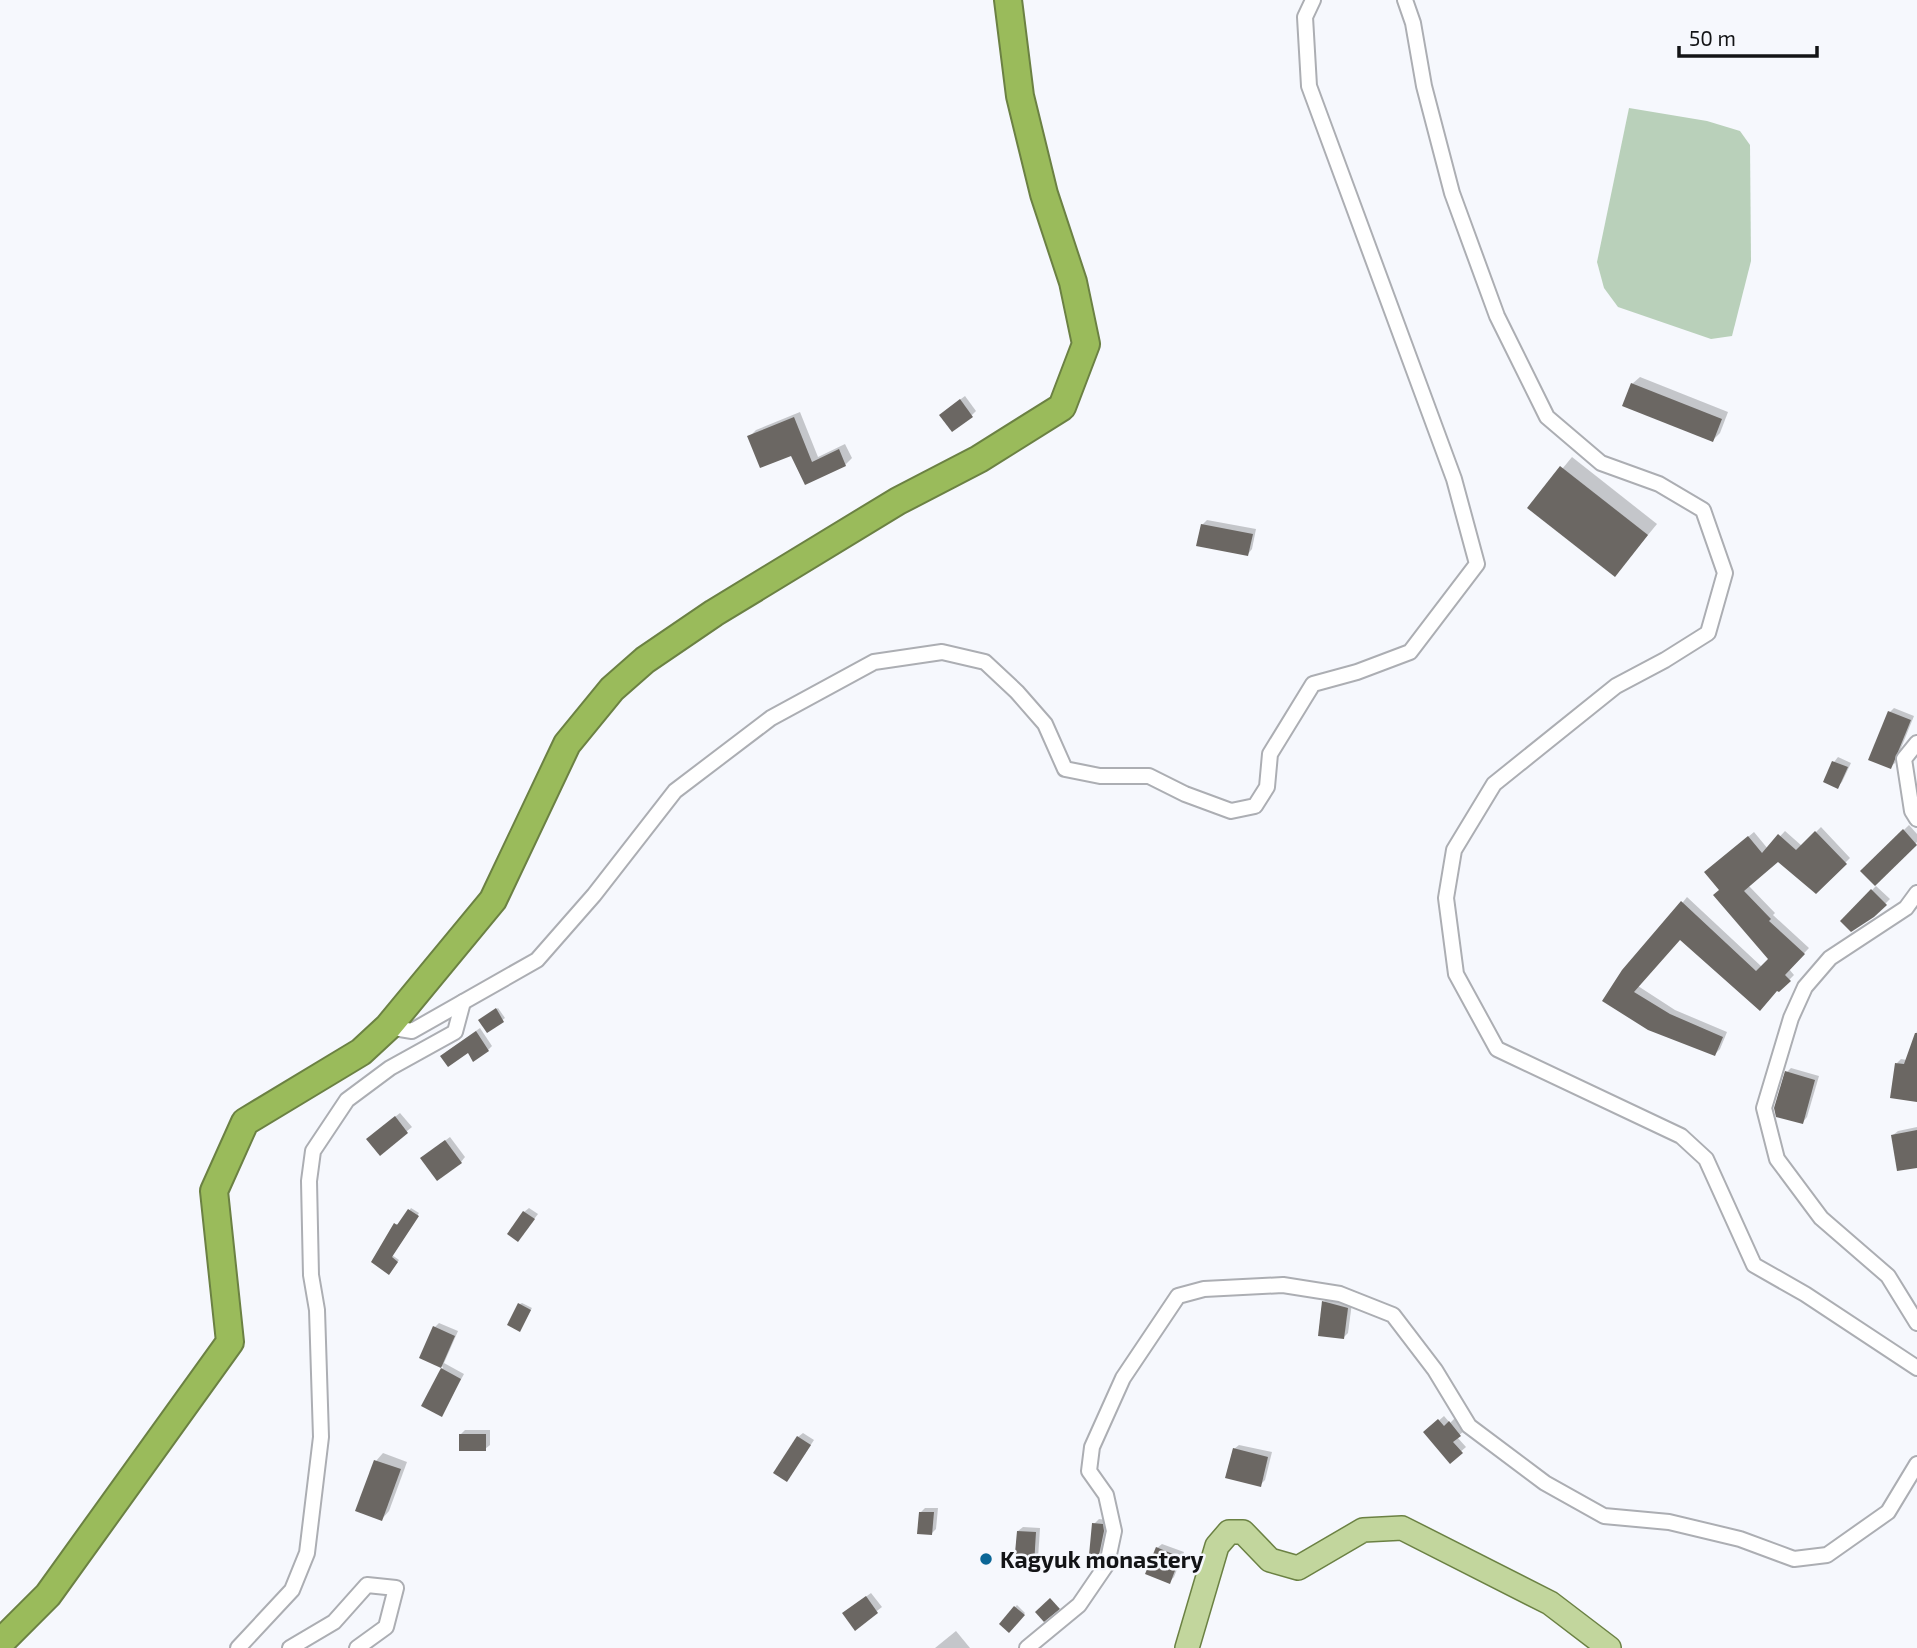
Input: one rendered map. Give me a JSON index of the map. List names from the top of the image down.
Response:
{
  "places": ["Kagyuk monastery"],
  "scale_bar": "50 m"
}
